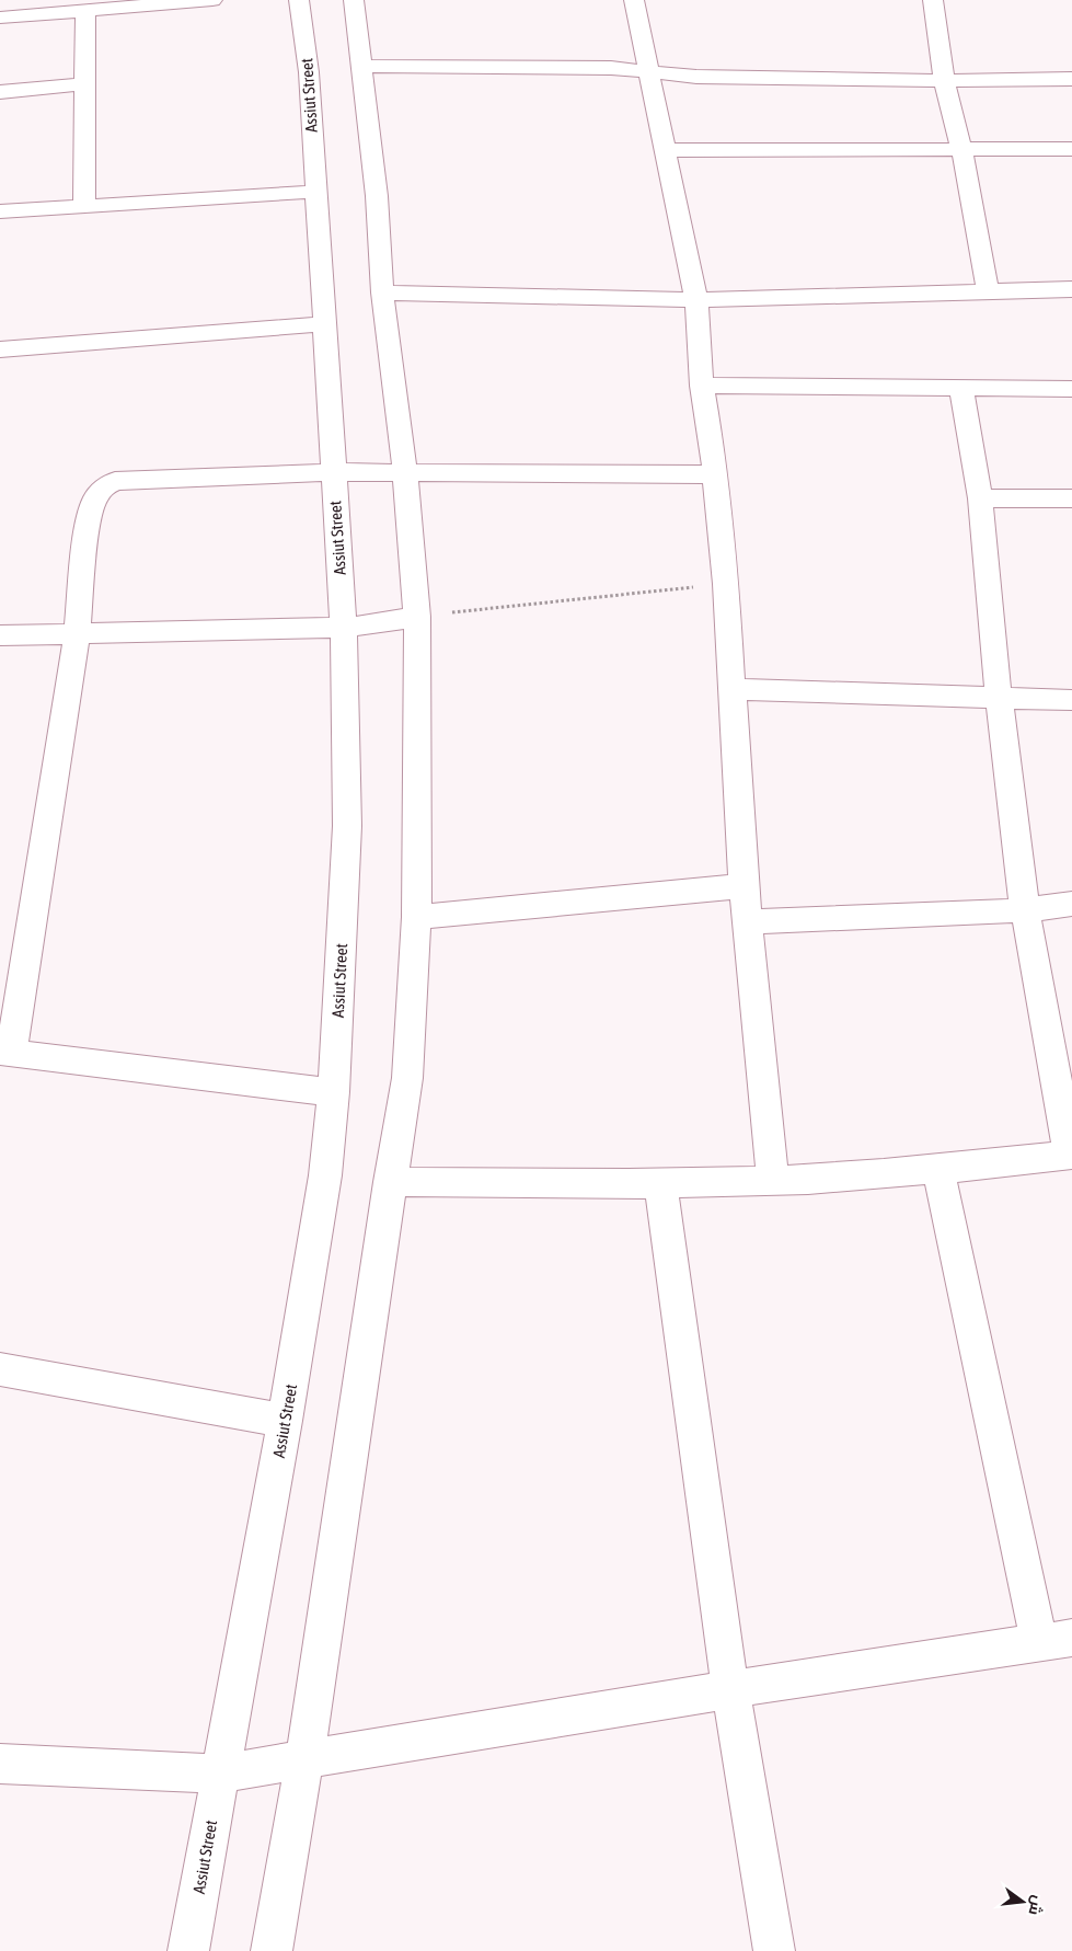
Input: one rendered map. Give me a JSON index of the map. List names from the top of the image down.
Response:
{
  "streets": {
    "street": ["Assiut Street"]
  },
  "north": "right"
}
